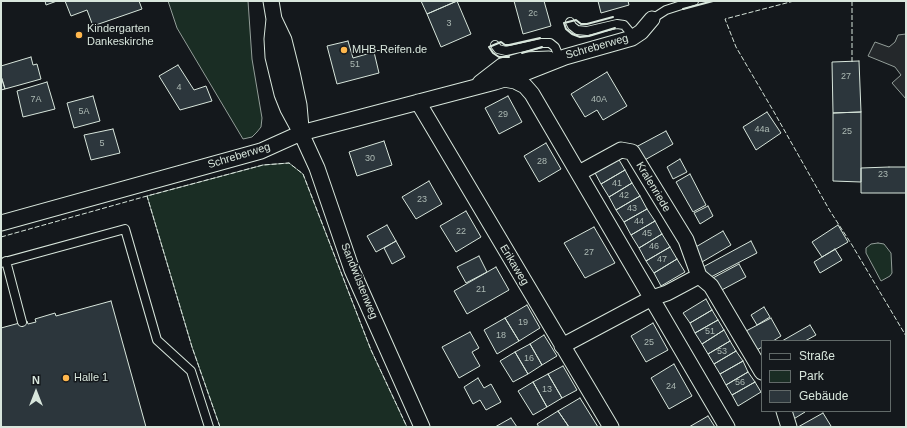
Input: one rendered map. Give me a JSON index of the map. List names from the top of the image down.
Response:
{
  "streets": {
    "street": [
      "Schreberweg",
      "Kralenriede",
      "Erikaweg",
      "Sandwüstenweg"
    ]
  },
  "crossings": [
    ["Schreberweg", "Erikaweg"],
    ["Schreberweg", "Sandwüstenweg"]
  ],
  "places": ["Kindergarten Dankeskirche", "MHB-Reifen.de", "Halle 1"],
  "house_numbers": [
    "2c",
    "3",
    "51",
    "27",
    "4",
    "7A",
    "40A",
    "5A",
    "29",
    "44a",
    "25",
    "5",
    "30",
    "28",
    "23",
    "41",
    "42",
    "23",
    "43",
    "44",
    "22",
    "45",
    "46",
    "27",
    "47",
    "21",
    "19",
    "51",
    "18",
    "25",
    "53",
    "16",
    "56",
    "24",
    "13"
  ],
  "legend": ["Straße", "Park", "Gebäude"],
  "north": "top"
}
